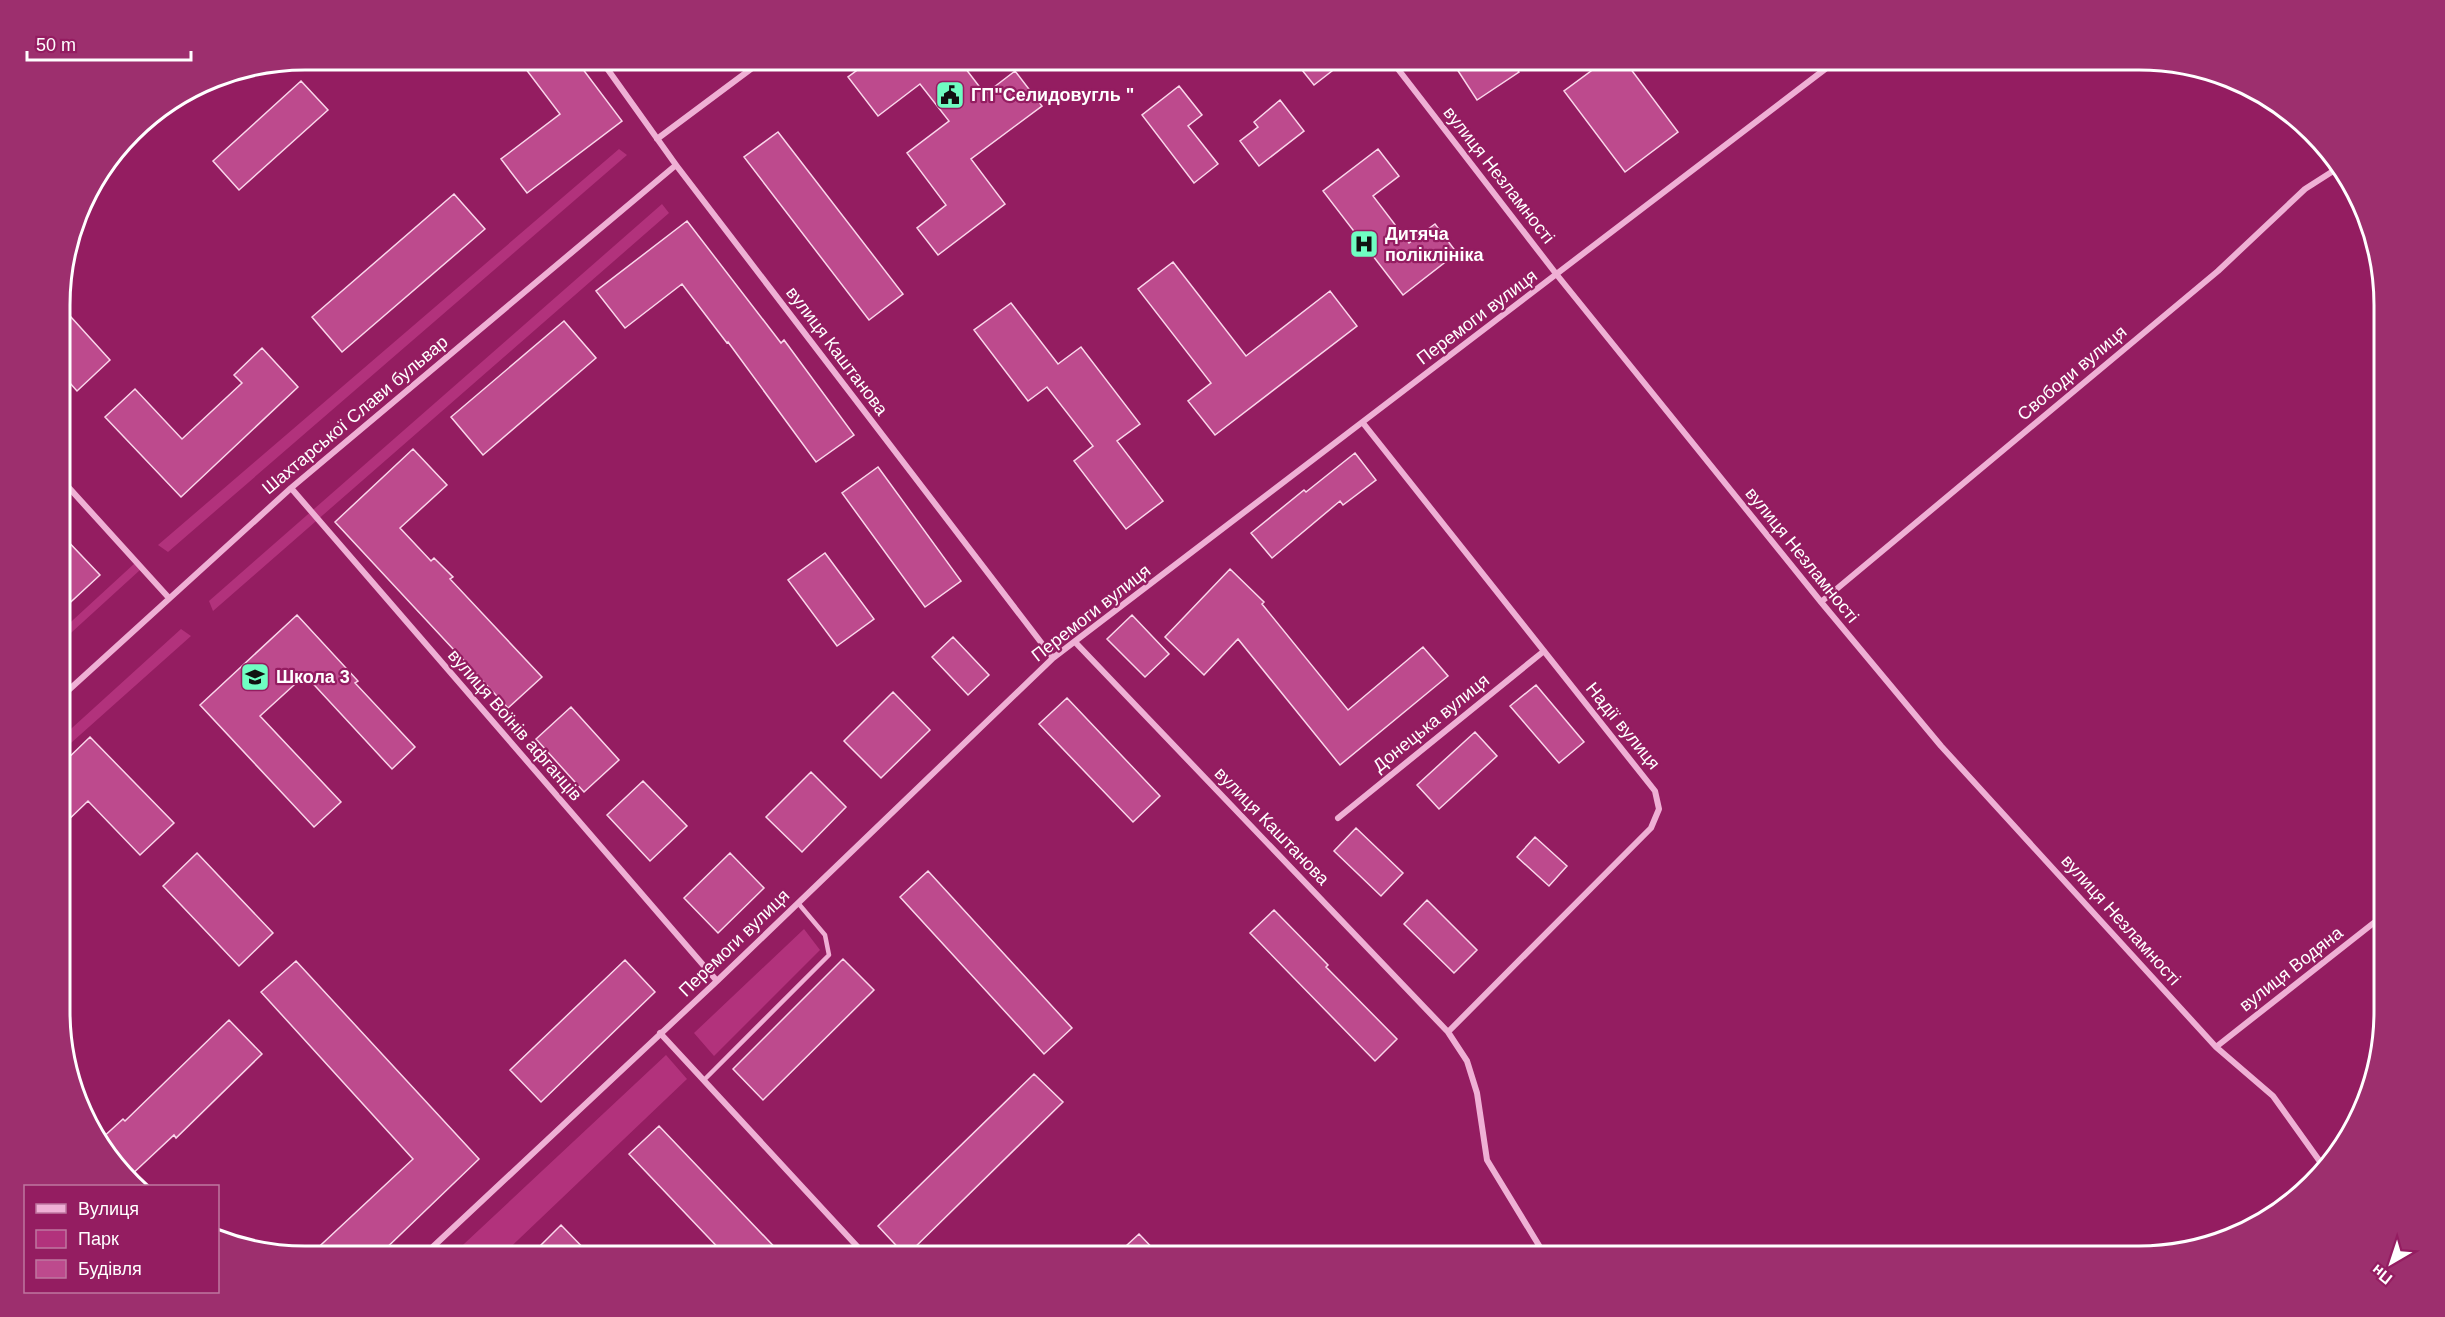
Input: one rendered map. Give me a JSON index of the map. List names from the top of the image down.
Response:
{
  "streets": {
    "street": [
      "вулиця Незламності",
      "Перемоги вулиця",
      "вулиця Каштанова",
      "Свободи вулиця",
      "Шахтарської Слави бульвар",
      "Донецька вулиця",
      "вулиця Воїнів афганців",
      "Надії вулиця",
      "вулиця Водяна"
    ]
  },
  "crossings": [
    ["вулиця Незламності", "Перемоги вулиця"],
    ["вулиця Незламності", "Свободи вулиця"],
    ["вулиця Незламності", "вулиця Водяна"],
    ["Перемоги вулиця", "вулиця Каштанова"],
    ["Перемоги вулиця", "вулиця Воїнів афганців"],
    ["Перемоги вулиця", "Надії вулиця"],
    ["вулиця Каштанова", "Шахтарської Слави бульвар"],
    ["вулиця Каштанова", "Надії вулиця"],
    ["Шахтарської Слави бульвар", "вулиця Воїнів афганців"],
    ["Донецька вулиця", "Надії вулиця"]
  ],
  "places": {
    "public building": ["ГП\"Селидовугль \""],
    "hospital": ["Дитяча поліклініка"],
    "school or university": ["Школа 3"]
  },
  "legend": ["Вулиця", "Парк", "Будівля"],
  "scale_bar": "50 m",
  "north": "bottom left"
}
